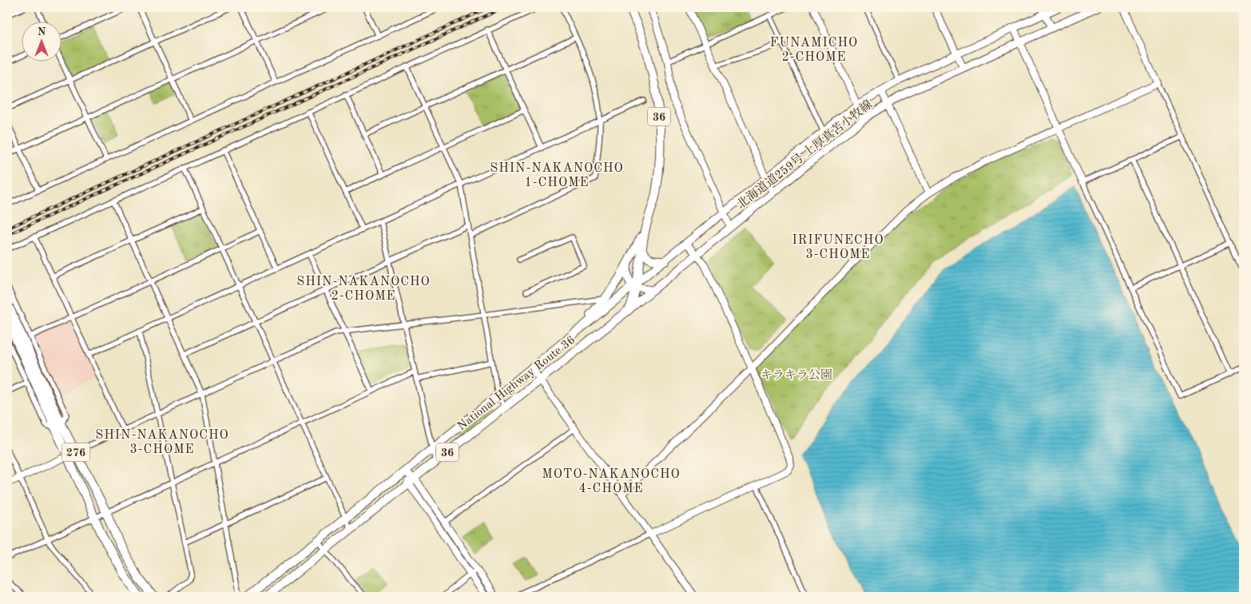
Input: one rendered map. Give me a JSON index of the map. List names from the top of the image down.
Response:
{
  "streets": {
    "highway": ["36", "National Highway Route 36", "276"],
    "main road": ["北海道道259号 上厚真苫小牧線"]
  },
  "crossings": [
    ["北海道道259号 上厚真苫小牧線", "National Highway Route 36"]
  ],
  "districts": [
    "FUNAMICHO 2-CHOME",
    "SHIN-NAKANOCHO 1-CHOME",
    "IRIFUNECHO 3-CHOME",
    "SHIN-NAKANOCHO 2-CHOME",
    "SHIN-NAKANOCHO 3-CHOME",
    "MOTO-NAKANOCHO 4-CHOME"
  ],
  "parks": ["キラキラ公園"],
  "north": "top"
}
